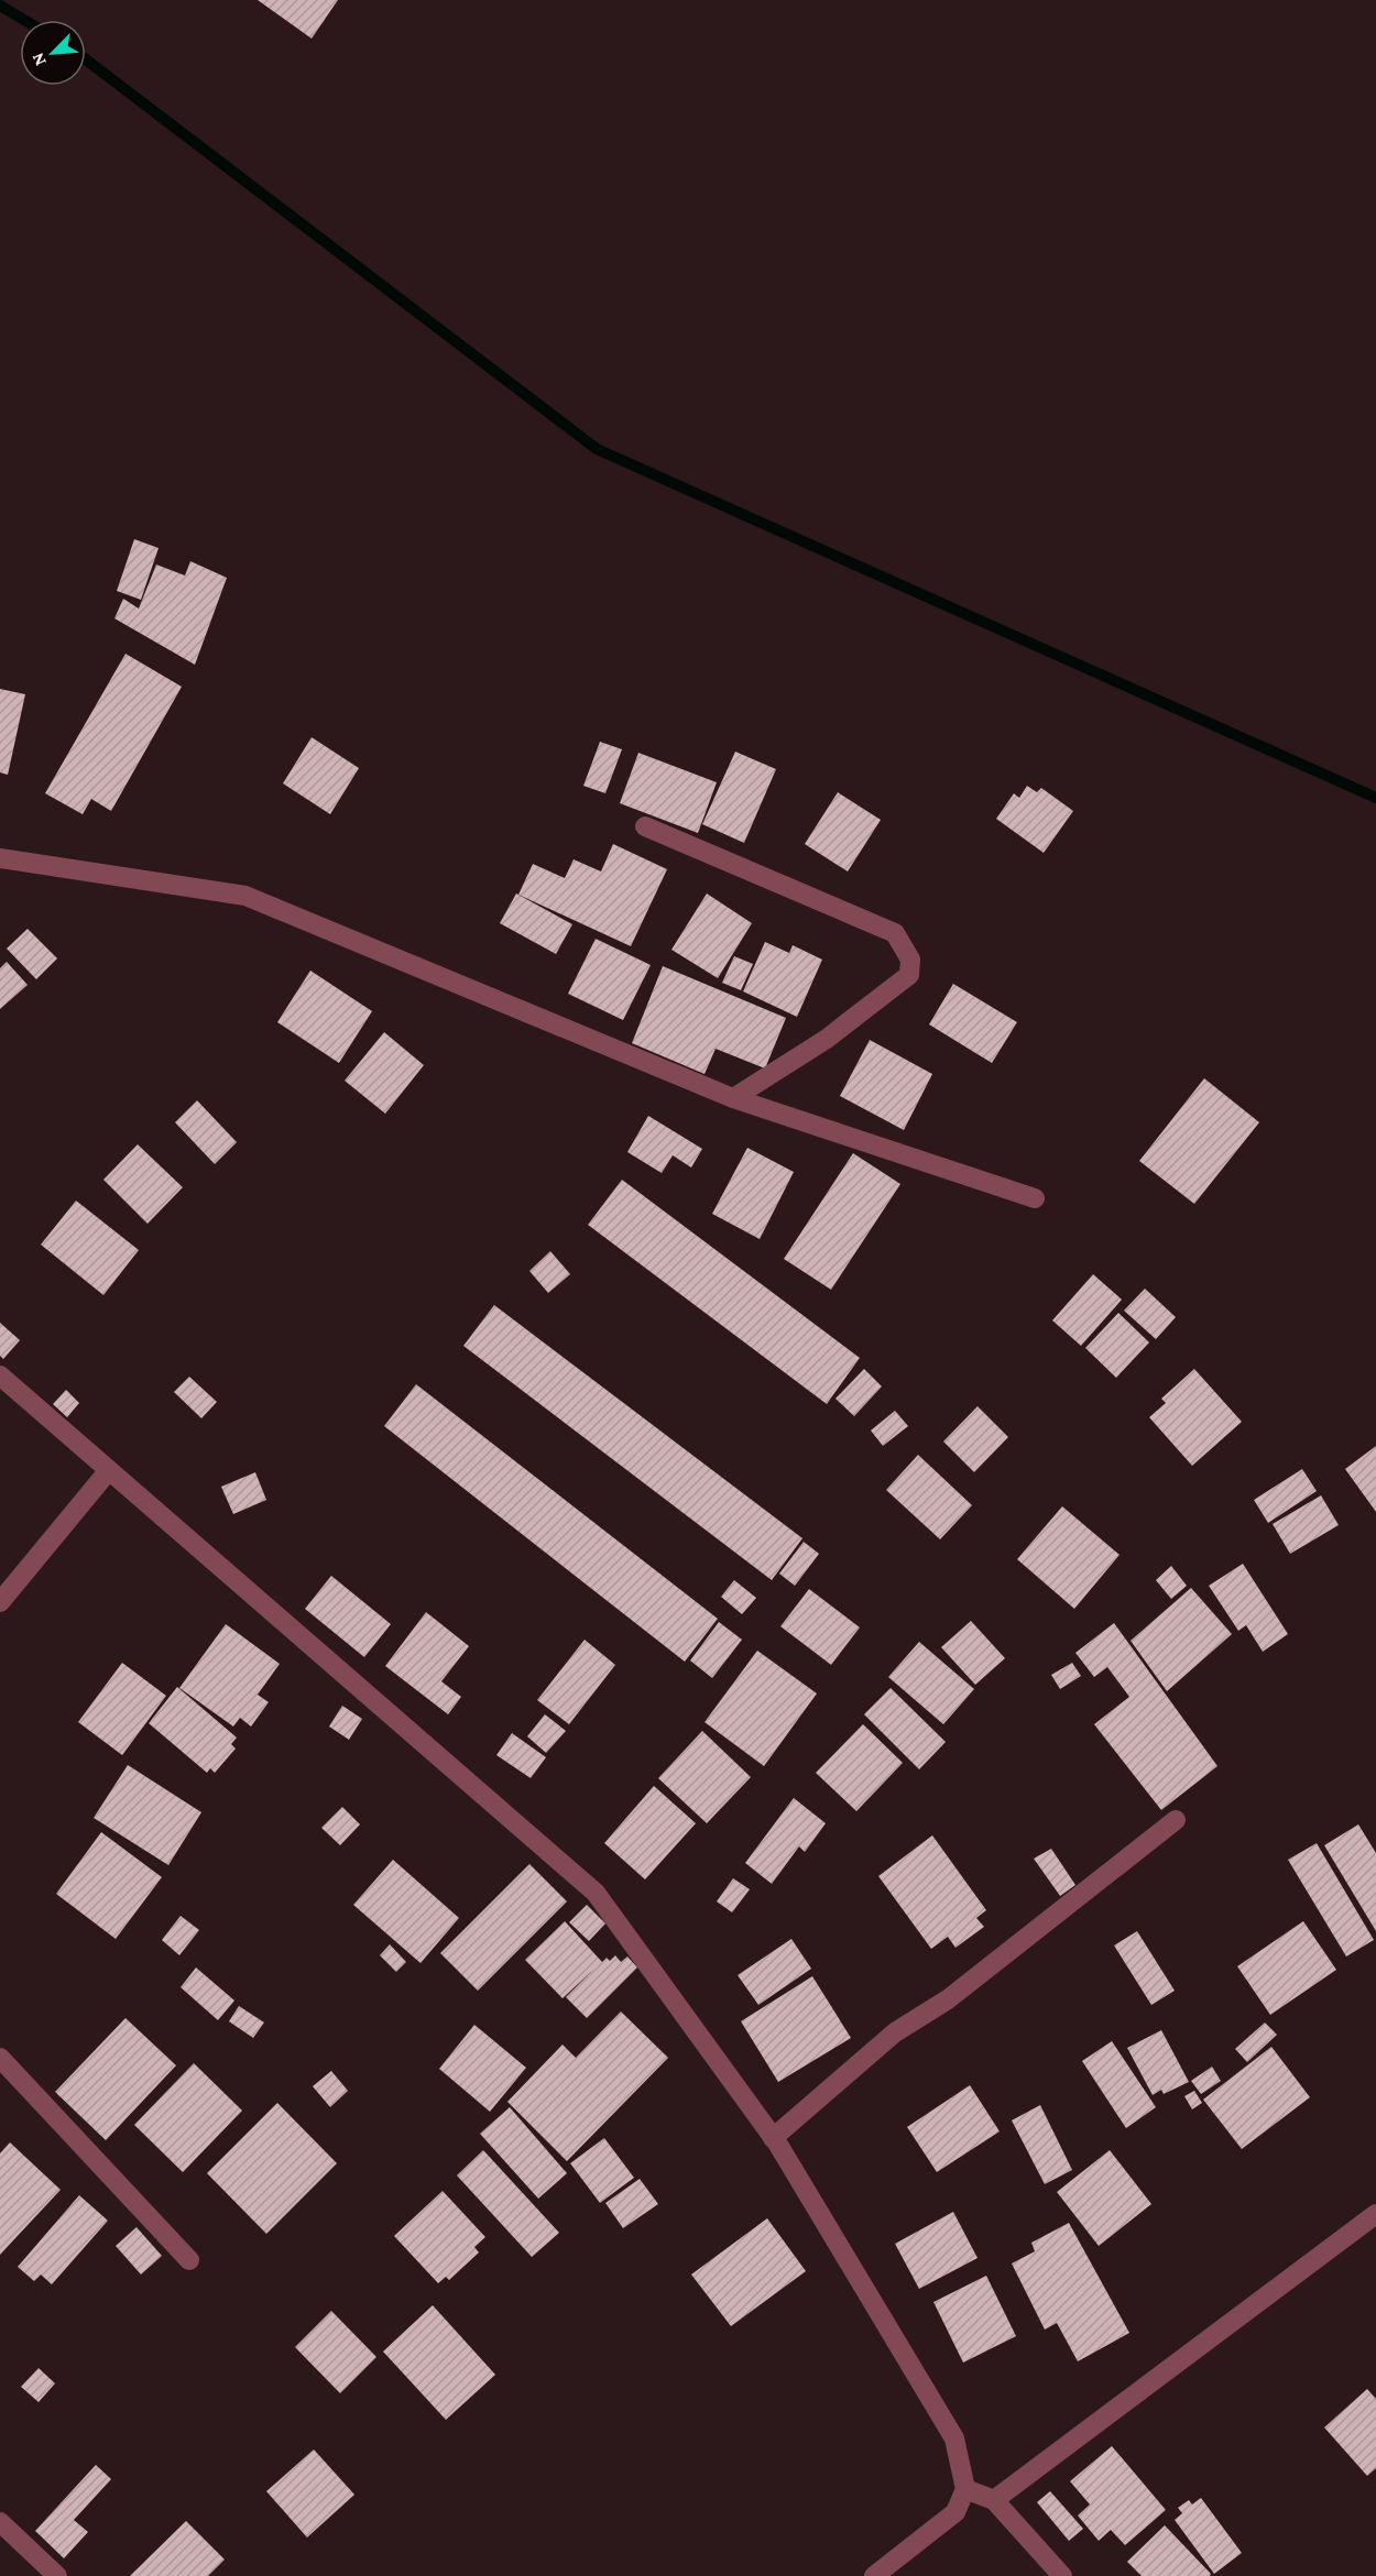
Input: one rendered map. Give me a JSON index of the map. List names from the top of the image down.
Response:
{
  "north": "bottom left"
}
